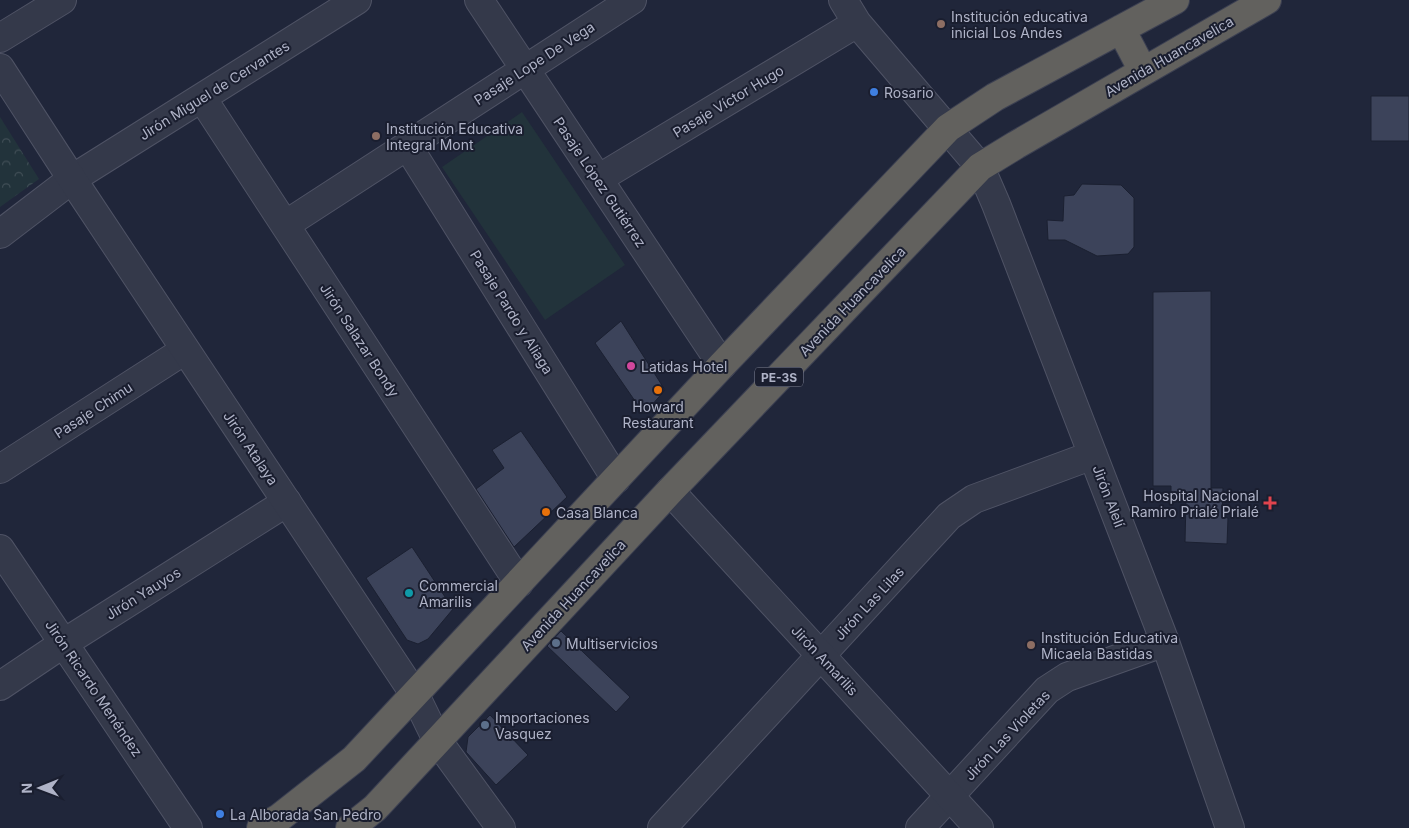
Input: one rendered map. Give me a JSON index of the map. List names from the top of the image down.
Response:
{
  "streets": {
    "highway": ["Avenida Huancavelica", "PE-3S"],
    "street": [
      "Pasaje Lope De Vega",
      "Jirón Miguel de Cervantes",
      "Pasaje Víctor Hugo",
      "Pasaje López Gutiérrez",
      "Pasaje Pardo y Aliaga",
      "Jirón Salazar Bondy",
      "Pasaje Chimu",
      "Jirón Atalaya",
      "Jirón Alelí",
      "Jirón Yauyos",
      "Jirón Las Lilas",
      "Jirón Amarilis",
      "Jirón Ricardo Menéndez",
      "Jirón Las Violetas"
    ]
  },
  "crossings": [
    ["Avenida Huancavelica", "Jirón Atalaya"],
    ["Avenida Huancavelica", "Jirón Alelí"],
    ["Avenida Huancavelica", "Jirón Amarilis"],
    ["Pasaje Lope De Vega", "Pasaje López Gutiérrez"],
    ["Pasaje Lope De Vega", "Pasaje Pardo y Aliaga"],
    ["Pasaje Lope De Vega", "Jirón Salazar Bondy"],
    ["Jirón Miguel de Cervantes", "Jirón Salazar Bondy"],
    ["Jirón Miguel de Cervantes", "Jirón Atalaya"],
    ["Pasaje Víctor Hugo", "Pasaje López Gutiérrez"],
    ["Pasaje Víctor Hugo", "Jirón Alelí"],
    ["Pasaje Chimu", "Jirón Atalaya"],
    ["Jirón Atalaya", "Jirón Yauyos"],
    ["Jirón Alelí", "Jirón Las Lilas"],
    ["Jirón Alelí", "Jirón Las Violetas"],
    ["Jirón Yauyos", "Jirón Ricardo Menéndez"],
    ["Jirón Las Lilas", "Jirón Amarilis"],
    ["Jirón Amarilis", "Jirón Las Violetas"]
  ],
  "places": {
    "other": [
      "Institución educativa inicial Los Andes",
      "Rosario",
      "Institución Educativa Integral Mont",
      "Latidas Hotel",
      "Howard Restaurant",
      "Casa Blanca",
      "Commercial Amarilis",
      "Multiservicios",
      "Institución Educativa Micaela Bastidas",
      "Importaciones Vasquez",
      "La Alborada San Pedro"
    ],
    "health": ["Hospital Nacional Ramiro Prialé Prialé"]
  },
  "north": "left"
}
